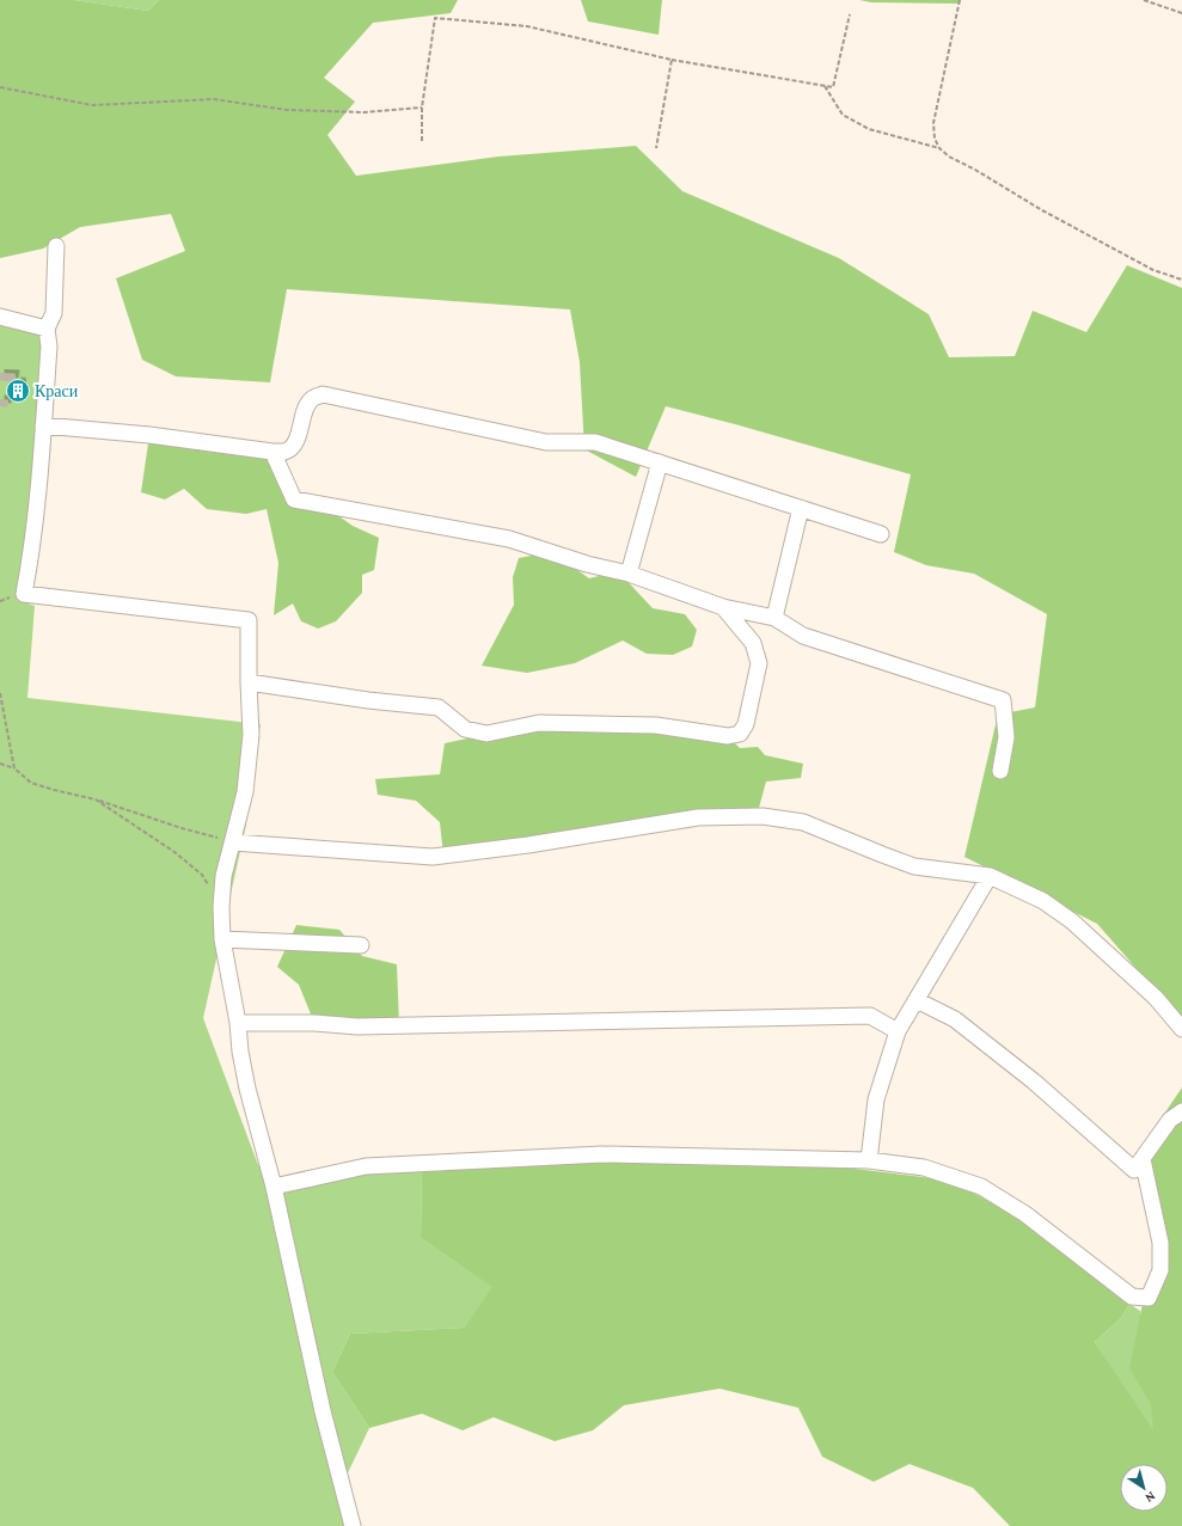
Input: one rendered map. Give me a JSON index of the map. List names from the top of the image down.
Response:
{
  "places": {
    "building": ["Краси"]
  },
  "north": "bottom right"
}
